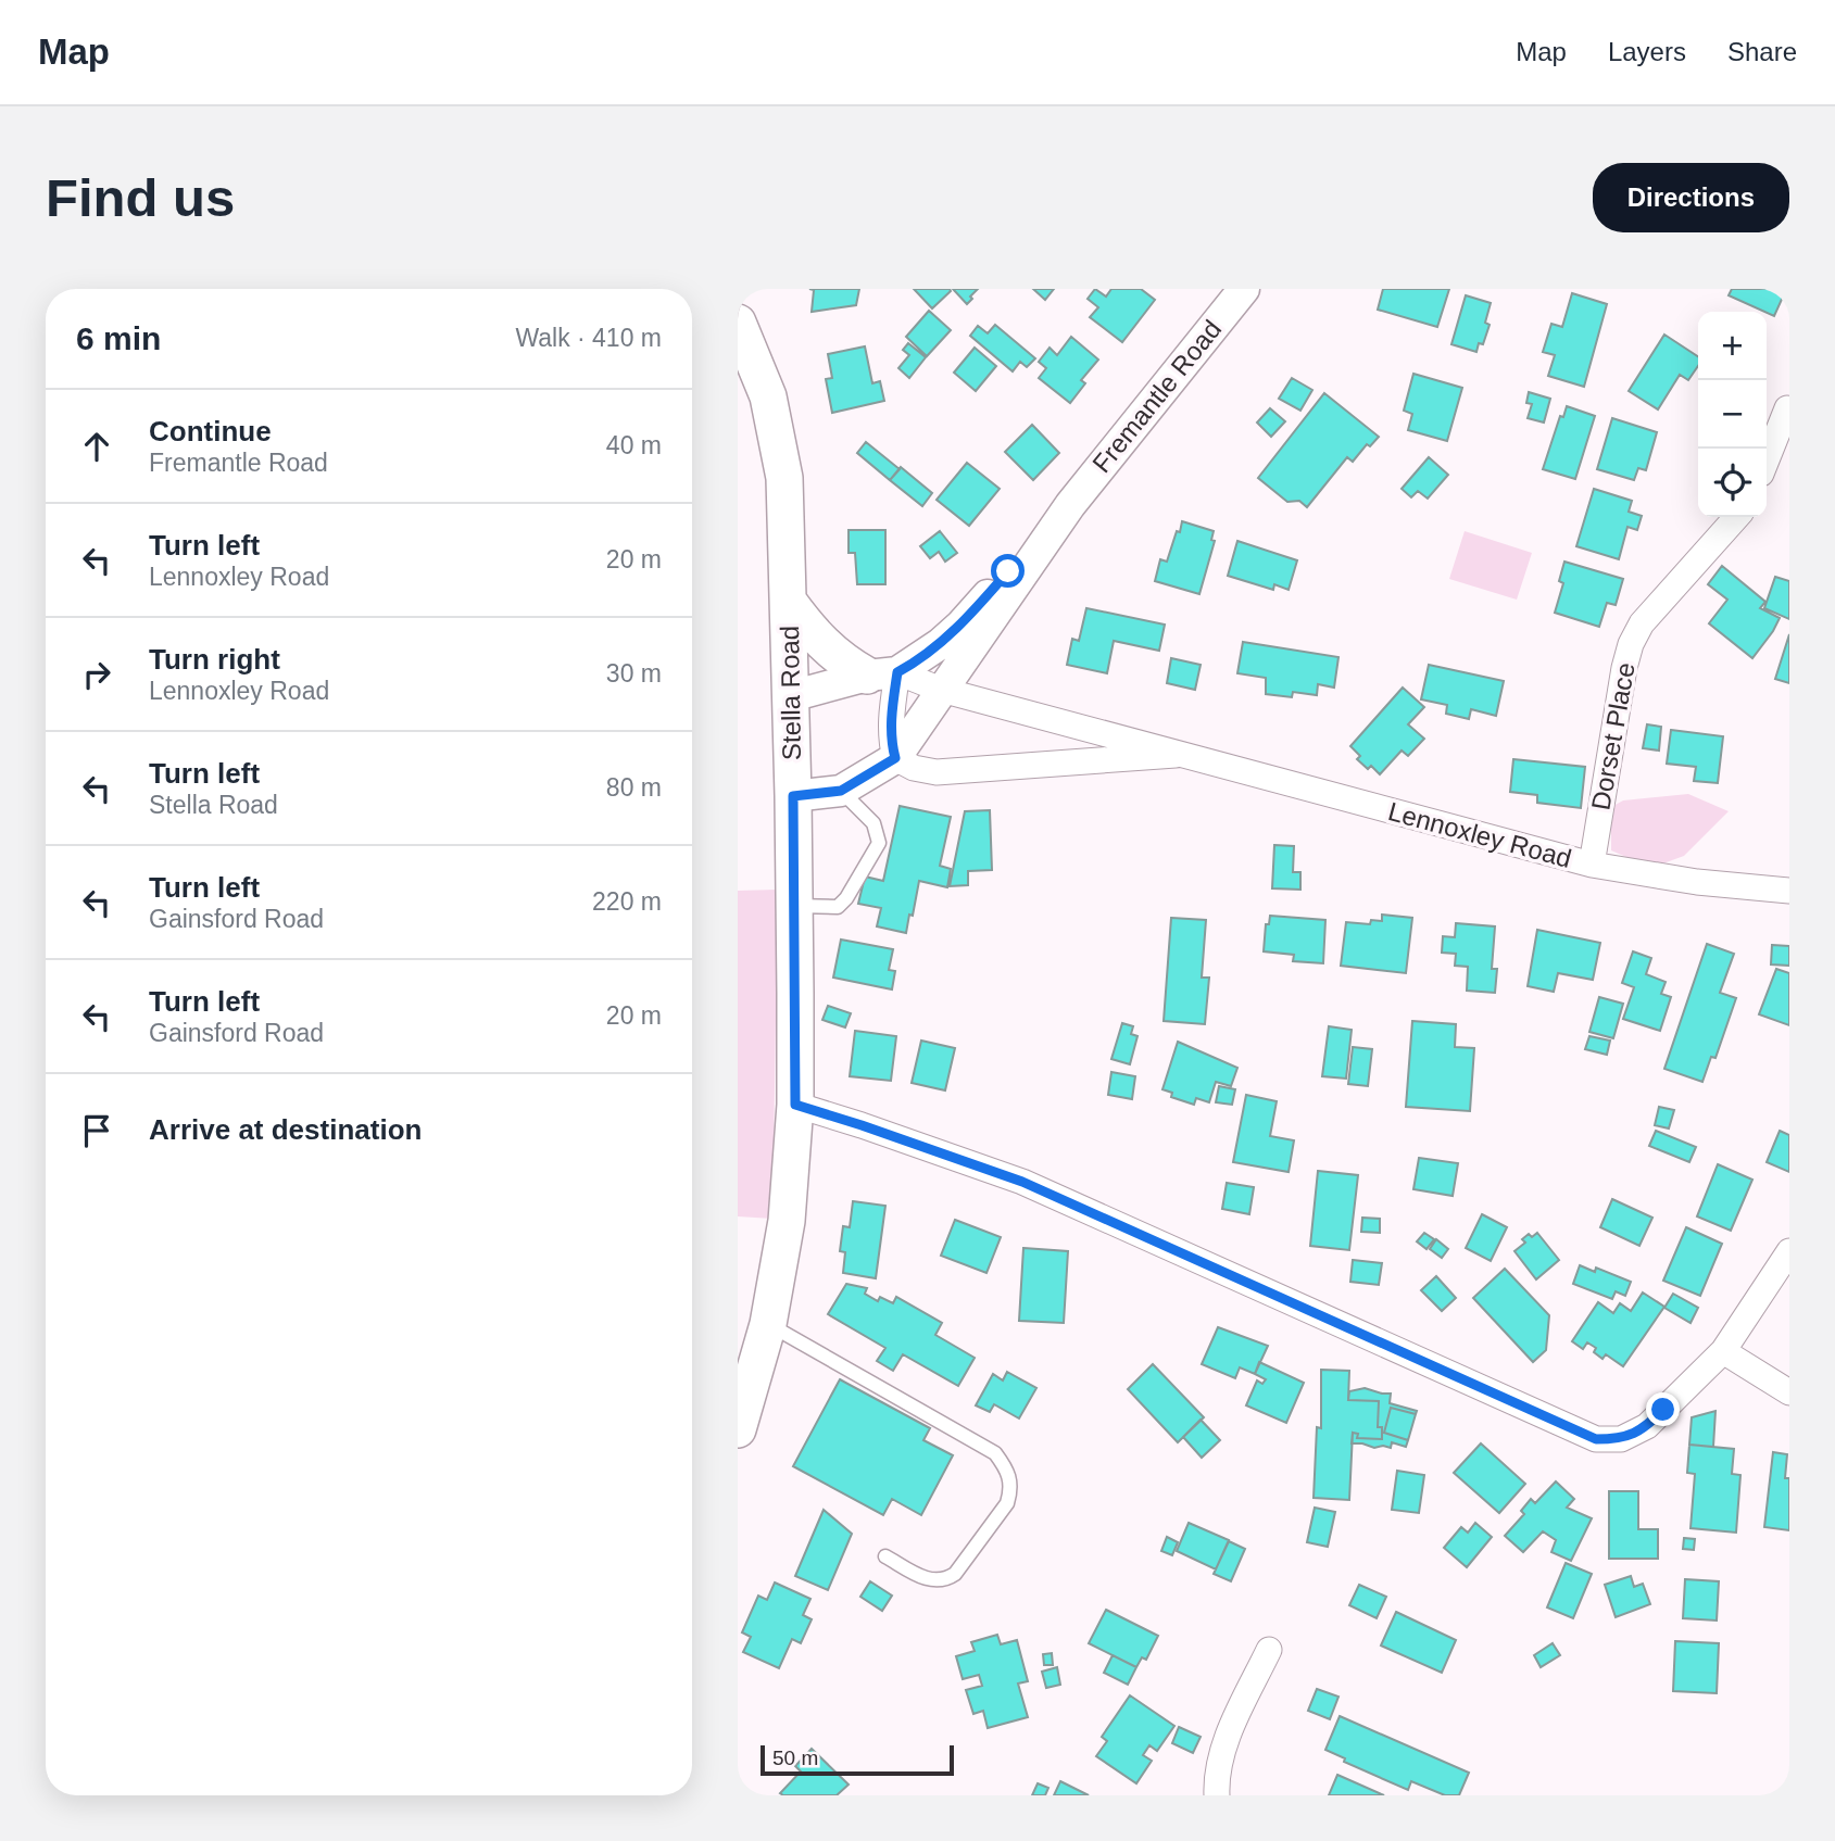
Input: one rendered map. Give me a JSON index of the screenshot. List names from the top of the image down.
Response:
{
  "streets": {
    "main road": ["Stella Road"],
    "street": ["Fremantle Road", "Dorset Place", "Lennoxley Road"]
  },
  "crossings": [
    ["Fremantle Road", "Lennoxley Road"],
    ["Dorset Place", "Lennoxley Road"]
  ],
  "scale_bar": "50 m",
  "page": {
    "header": "Map",
    "nav": ["Map", "Layers", "Share"],
    "buttons": "Directions",
    "title": "Find us",
    "heading": ["6 min", "Walk · 410 m"],
    "map_buttons": ["+", "−"],
    "list": [
      ["Continue", "Fremantle Road", "40 m"],
      ["Turn left", "Lennoxley Road", "20 m"],
      ["Turn right", "Lennoxley Road", "30 m"],
      ["Turn left", "Stella Road", "80 m"],
      ["Turn left", "Gainsford Road", "220 m"],
      ["Turn left", "Gainsford Road", "20 m"],
      "Arrive at destination"
    ],
    "scale": "50 m"
  }
}
